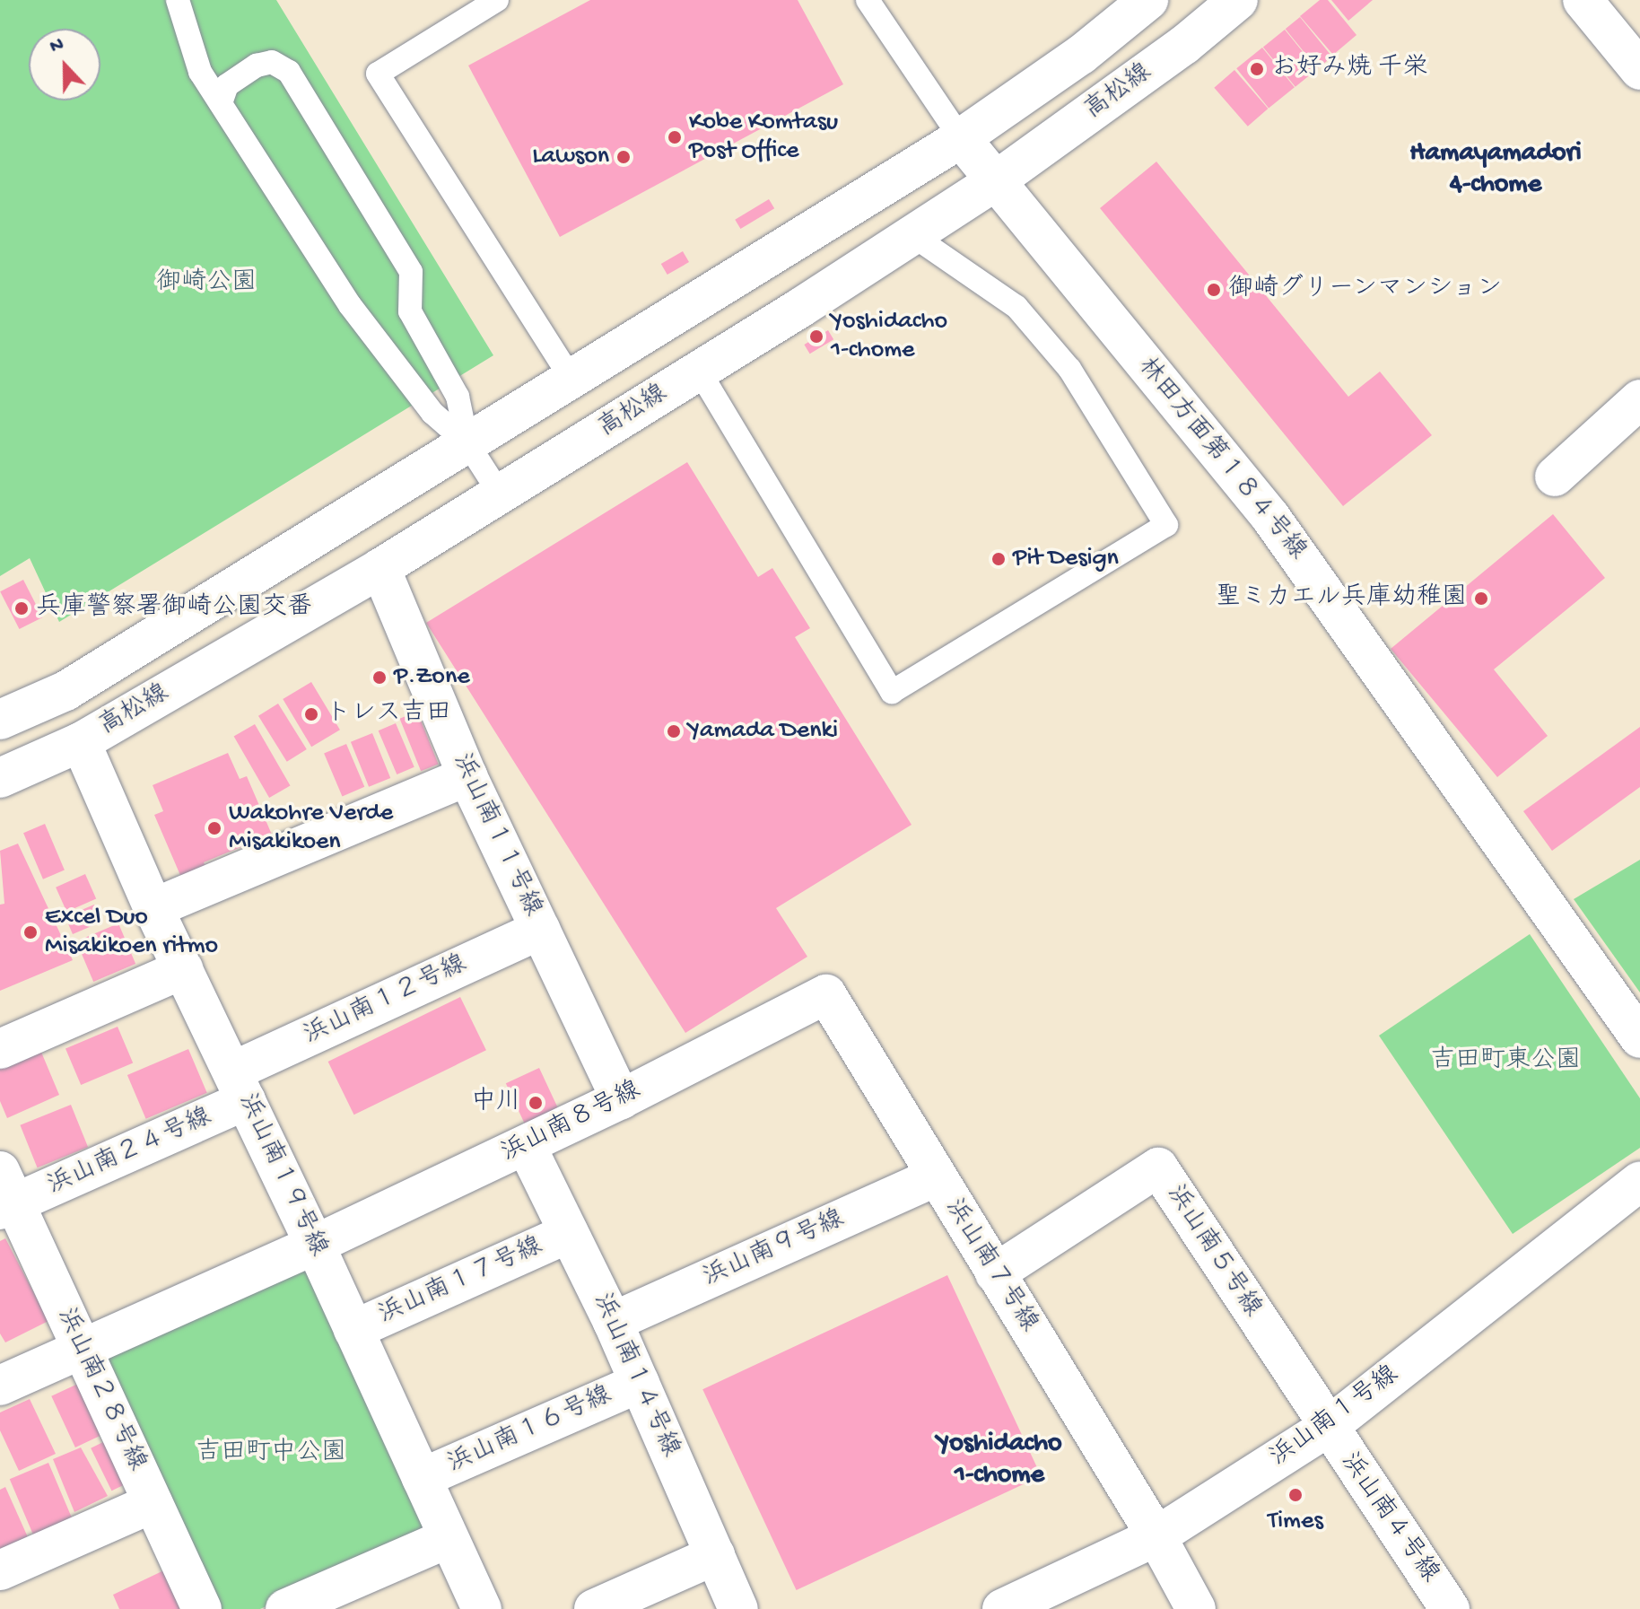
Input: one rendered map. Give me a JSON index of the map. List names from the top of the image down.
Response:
{
  "streets": {
    "street": [
      "高松線",
      "林田方面第１８４号線",
      "浜山南１１号線",
      "浜山南１２号線",
      "浜山南８号線",
      "浜山南２４号線",
      "浜山南１９号線",
      "浜山南９号線",
      "浜山南５号線",
      "浜山南７号線",
      "浜山南１７号線",
      "浜山南１４号線",
      "浜山南２８号線",
      "浜山南１号線",
      "浜山南１６号線",
      "浜山南４号線"
    ]
  },
  "crossings": [
    ["高松線", "林田方面第１８４号線"],
    ["高松線", "浜山南１１号線"],
    ["高松線", "浜山南１９号線"],
    ["浜山南１１号線", "浜山南１２号線"],
    ["浜山南１１号線", "浜山南８号線"],
    ["浜山南１２号線", "浜山南２４号線"],
    ["浜山南１２号線", "浜山南１９号線"],
    ["浜山南８号線", "浜山南１９号線"],
    ["浜山南８号線", "浜山南７号線"],
    ["浜山南８号線", "浜山南１４号線"],
    ["浜山南８号線", "浜山南２８号線"],
    ["浜山南２４号線", "浜山南１９号線"],
    ["浜山南２４号線", "浜山南２８号線"],
    ["浜山南１９号線", "浜山南１７号線"],
    ["浜山南１９号線", "浜山南１６号線"],
    ["浜山南９号線", "浜山南７号線"],
    ["浜山南９号線", "浜山南１４号線"],
    ["浜山南５号線", "浜山南７号線"],
    ["浜山南５号線", "浜山南１号線"],
    ["浜山南５号線", "浜山南４号線"],
    ["浜山南７号線", "浜山南１号線"],
    ["浜山南１７号線", "浜山南１４号線"],
    ["浜山南１４号線", "浜山南１６号線"],
    ["浜山南１号線", "浜山南４号線"]
  ],
  "districts": ["Hamayamadori 4-chome", "Yoshidacho 1-chome"],
  "parks": ["御崎公園", "吉田町東公園", "吉田町中公園"],
  "places": [
    "お好み焼 千栄",
    "Kobe Komtasu Post Office",
    "Lawson",
    "御崎グリーンマンション",
    "Yoshidacho 1-chome",
    "Pit Design",
    "聖ミカエル兵庫幼稚園",
    "兵庫警察署御崎公園交番",
    "P.Zone",
    "トレス吉田",
    "Yamada Denki",
    "Wakohre Verde Misakikoen",
    "Excel Duo Misakikoen ritmo",
    "中川",
    "Times"
  ],
  "north": "top"
}
